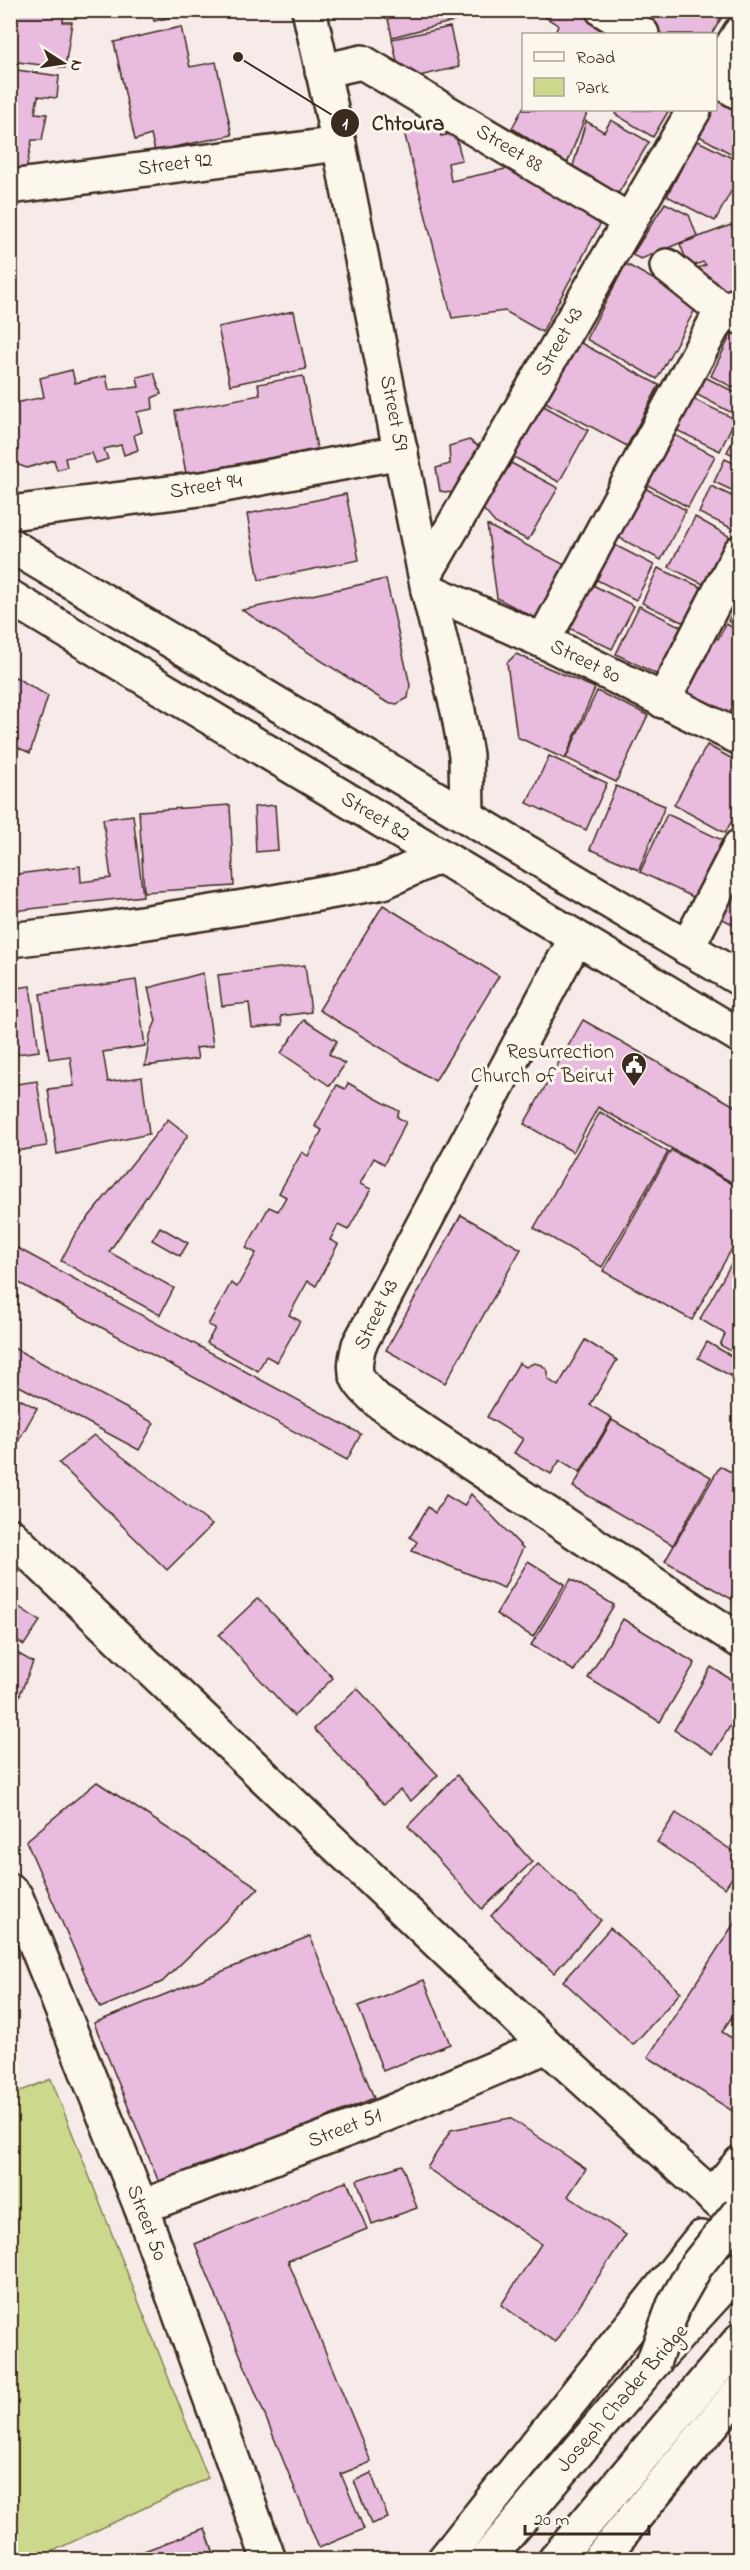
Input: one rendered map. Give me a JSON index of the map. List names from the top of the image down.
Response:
{
  "streets": {
    "main road": [
      "Street 88",
      "Street 92",
      "Street 43",
      "Street 59",
      "Street 94",
      "Street 80",
      "Street 82",
      "Street 51",
      "Street 50",
      "Joseph Chader Bridge"
    ]
  },
  "crossings": [
    ["Street 88", "Street 43"],
    ["Street 88", "Street 59"],
    ["Street 92", "Street 59"],
    ["Street 43", "Street 59"],
    ["Street 43", "Street 80"],
    ["Street 43", "Street 82"],
    ["Street 59", "Street 94"],
    ["Street 59", "Street 80"],
    ["Street 51", "Street 50"]
  ],
  "places": {
    "other": ["Chtoura"],
    "public building": ["Resurrection Church of Beirut"]
  },
  "legend": ["Road", "Park"],
  "scale_bar": "20 m",
  "north": "right"
}
